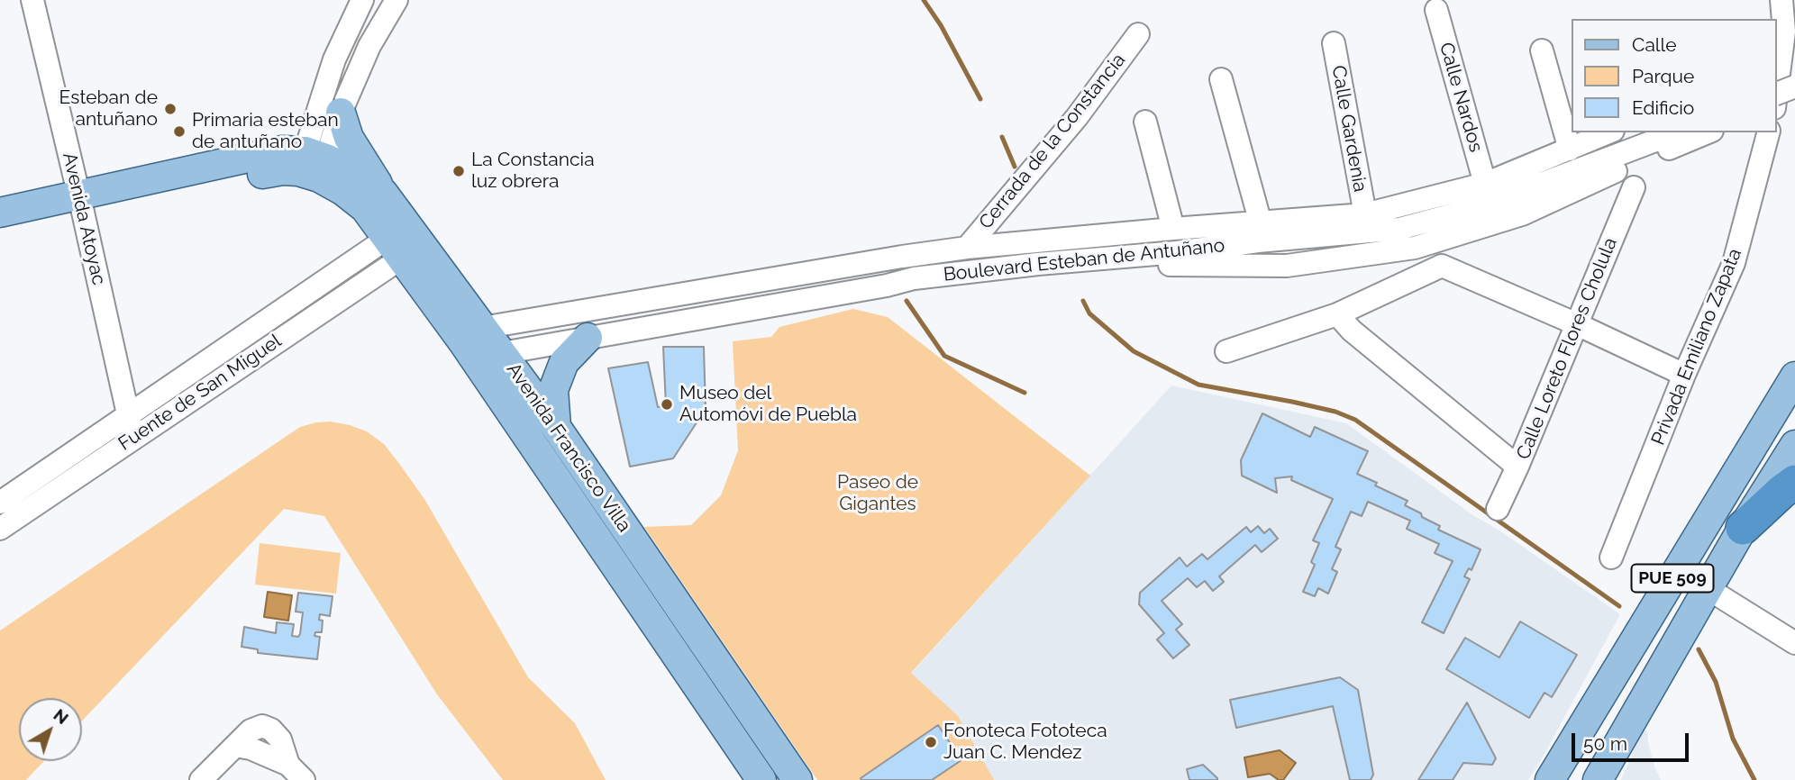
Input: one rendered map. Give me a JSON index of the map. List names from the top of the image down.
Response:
{
  "streets": {
    "main road": ["Avenida Francisco Villa", "PUE 509"],
    "street": [
      "Calle Nardos",
      "Calle Gardenia",
      "Cerrada de la Constancia",
      "Avenida Atoyac",
      "Boulevard Esteban de Antuñano",
      "Privada Emiliano Zapata",
      "Calle Loreto Flores Cholula",
      "Fuente de San Miguel"
    ]
  },
  "crossings": [
    ["Calle Nardos", "Boulevard Esteban de Antuñano"],
    ["Calle Gardenia", "Boulevard Esteban de Antuñano"],
    ["Cerrada de la Constancia", "Boulevard Esteban de Antuñano"],
    ["Avenida Atoyac", "Fuente de San Miguel"],
    ["Boulevard Esteban de Antuñano", "Avenida Francisco Villa"],
    ["Fuente de San Miguel", "Avenida Francisco Villa"]
  ],
  "parks": ["Paseo de Gigantes"],
  "places": [
    "Esteban de antuñano",
    "Primaria esteban de antuñano",
    "La Constancia luz obrera",
    "Museo del Automóvi de Puebla",
    "Fonoteca Fototeca Juan C. Mendez"
  ],
  "legend": ["Calle", "Parque", "Edificio"],
  "scale_bar": "50 m",
  "north": "top right"
}
